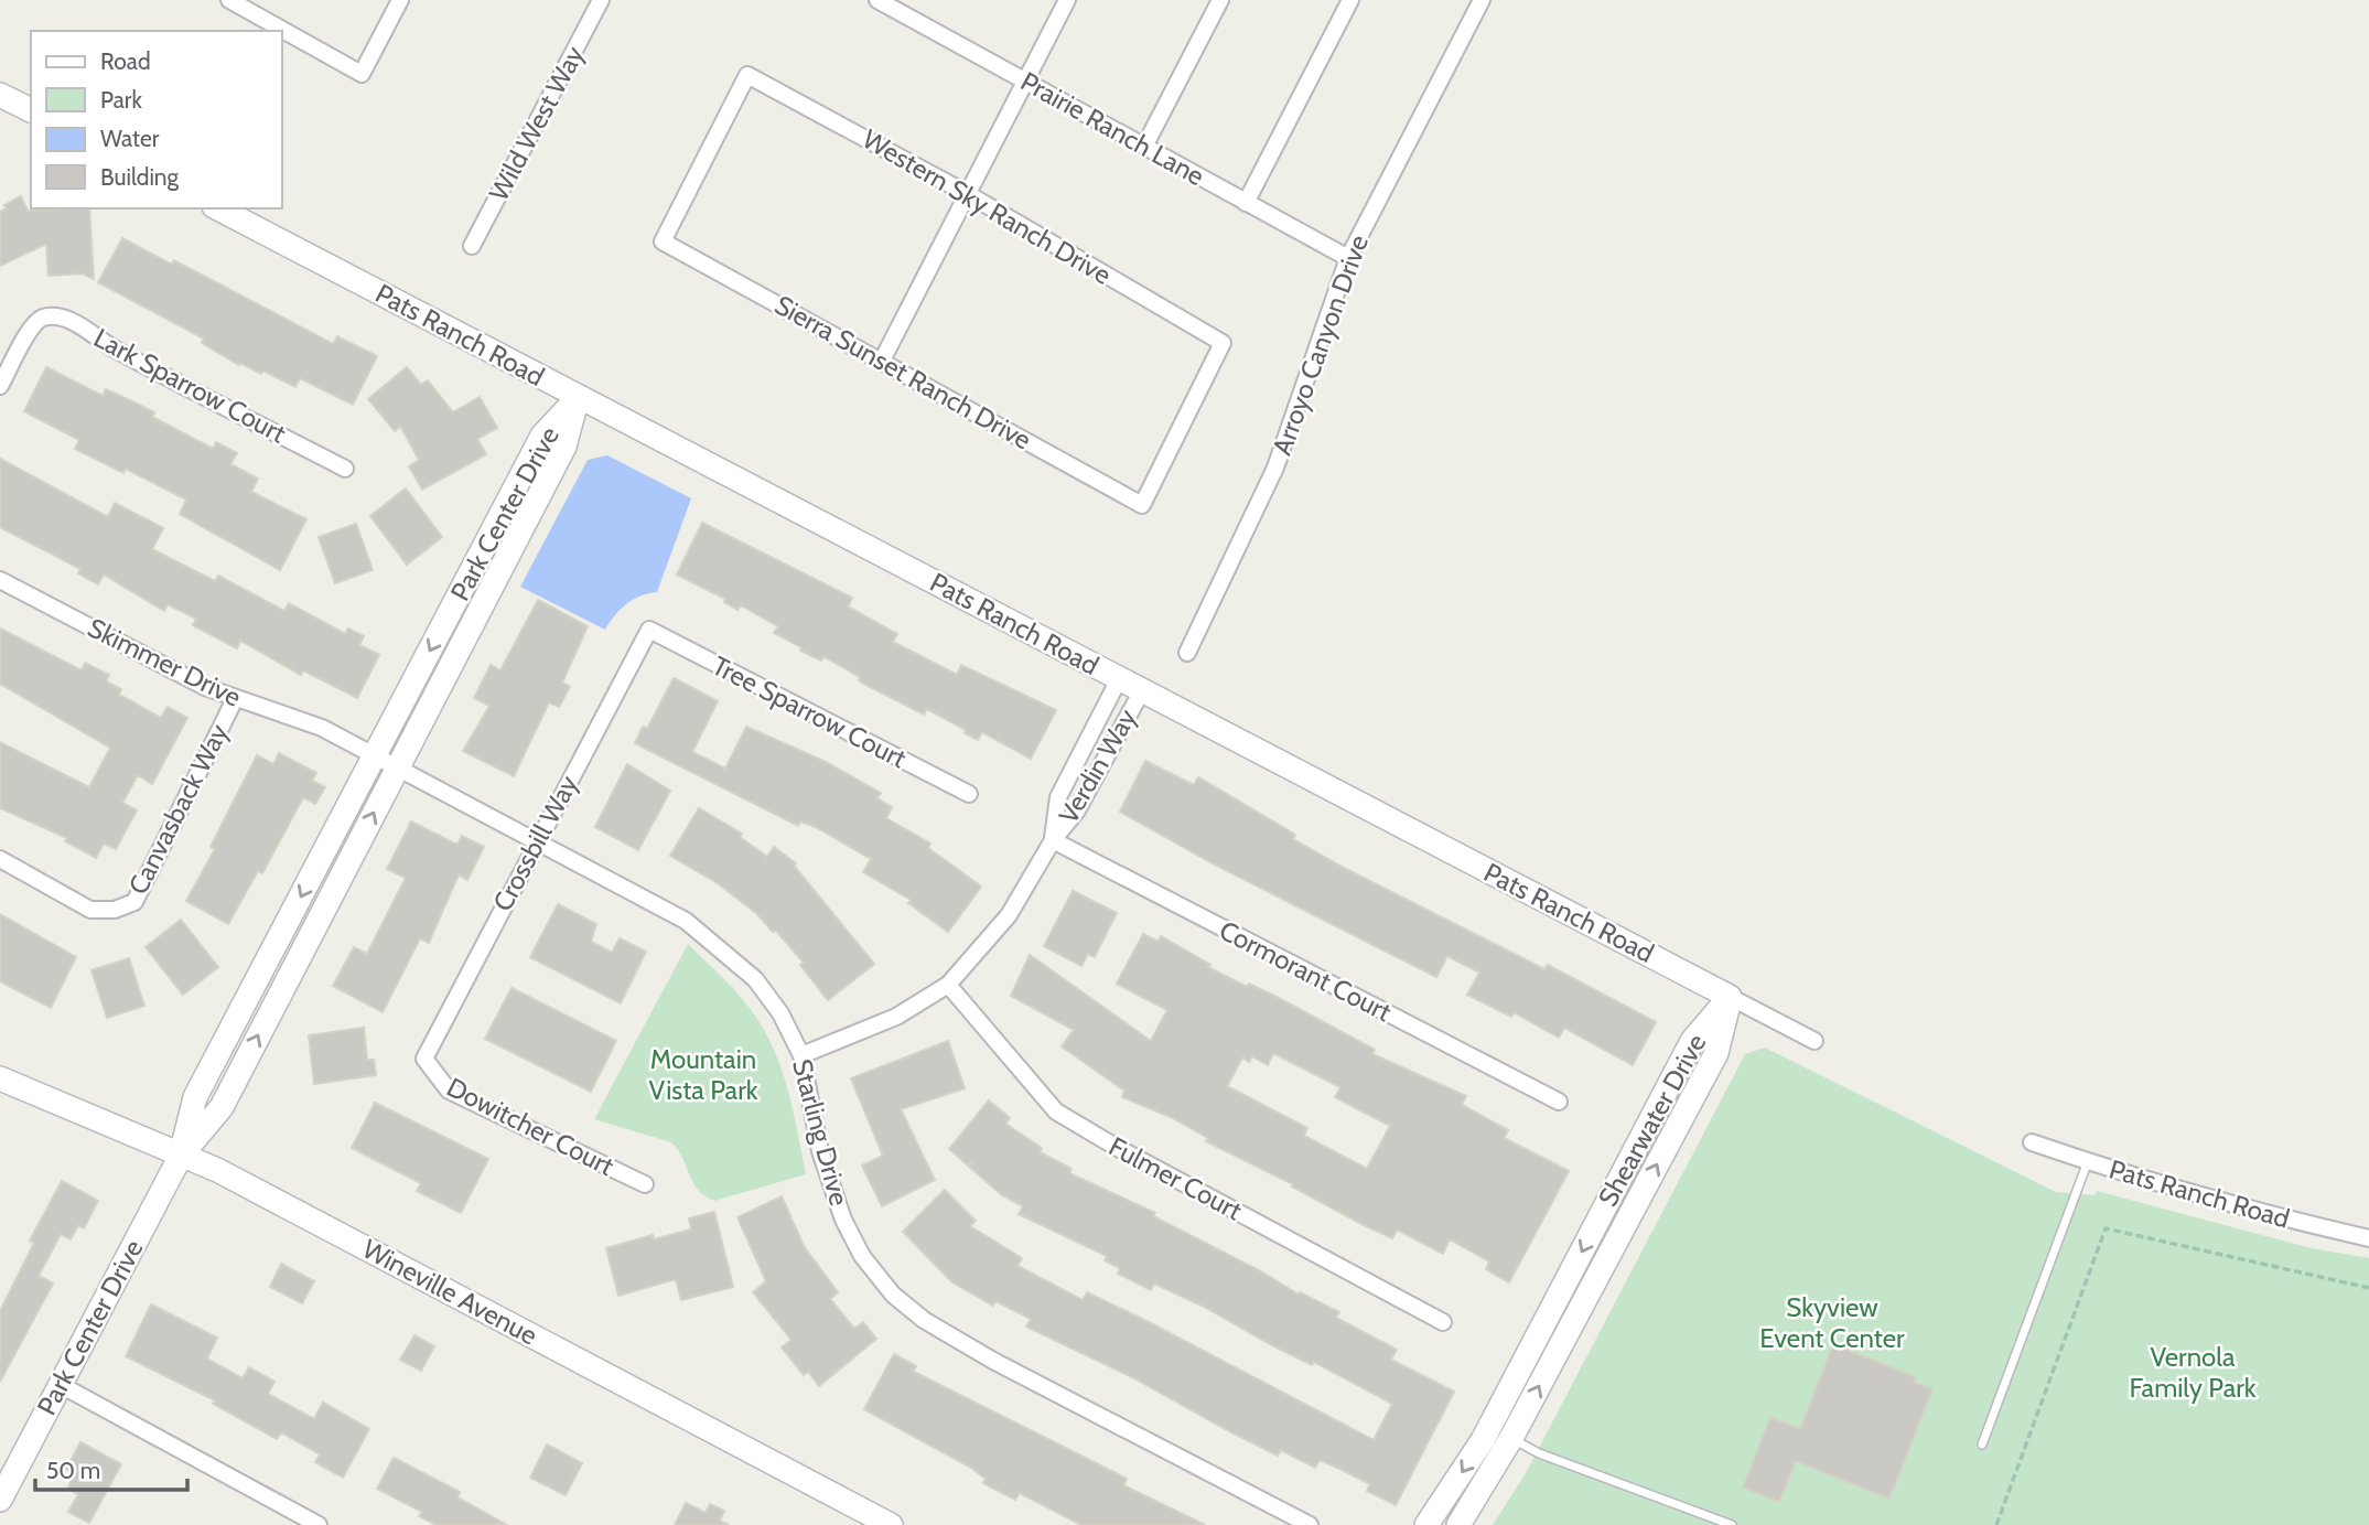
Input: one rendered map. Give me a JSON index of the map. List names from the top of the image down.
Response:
{
  "streets": {
    "street": [
      "Wild West Way",
      "Prairie Ranch Lane",
      "Western Sky Ranch Drive",
      "Pats Ranch Road",
      "Arroyo Canyon Drive",
      "Sierra Sunset Ranch Drive",
      "Lark Sparrow Court",
      "Park Center Drive",
      "Skimmer Drive",
      "Tree Sparrow Court",
      "Verdin Way",
      "Canvasback Way",
      "Crossbill Way",
      "Cormorant Court",
      "Shearwater Drive",
      "Dowitcher Court",
      "Starling Drive",
      "Fulmer Court",
      "Wineville Avenue"
    ]
  },
  "crossings": [
    ["Prairie Ranch Lane", "Arroyo Canyon Drive"],
    ["Western Sky Ranch Drive", "Sierra Sunset Ranch Drive"],
    ["Pats Ranch Road", "Park Center Drive"],
    ["Pats Ranch Road", "Verdin Way"],
    ["Pats Ranch Road", "Shearwater Drive"],
    ["Park Center Drive", "Skimmer Drive"],
    ["Park Center Drive", "Starling Drive"],
    ["Park Center Drive", "Wineville Avenue"],
    ["Skimmer Drive", "Canvasback Way"],
    ["Skimmer Drive", "Starling Drive"],
    ["Tree Sparrow Court", "Crossbill Way"],
    ["Verdin Way", "Cormorant Court"],
    ["Verdin Way", "Starling Drive"],
    ["Verdin Way", "Fulmer Court"],
    ["Crossbill Way", "Dowitcher Court"],
    ["Crossbill Way", "Starling Drive"]
  ],
  "parks": ["Mountain Vista Park", "Skyview Event Center", "Vernola Family Park"],
  "legend": [
    "Road",
    "Park",
    "Water",
    "Building"
  ],
  "scale_bar": "50 m"
}
